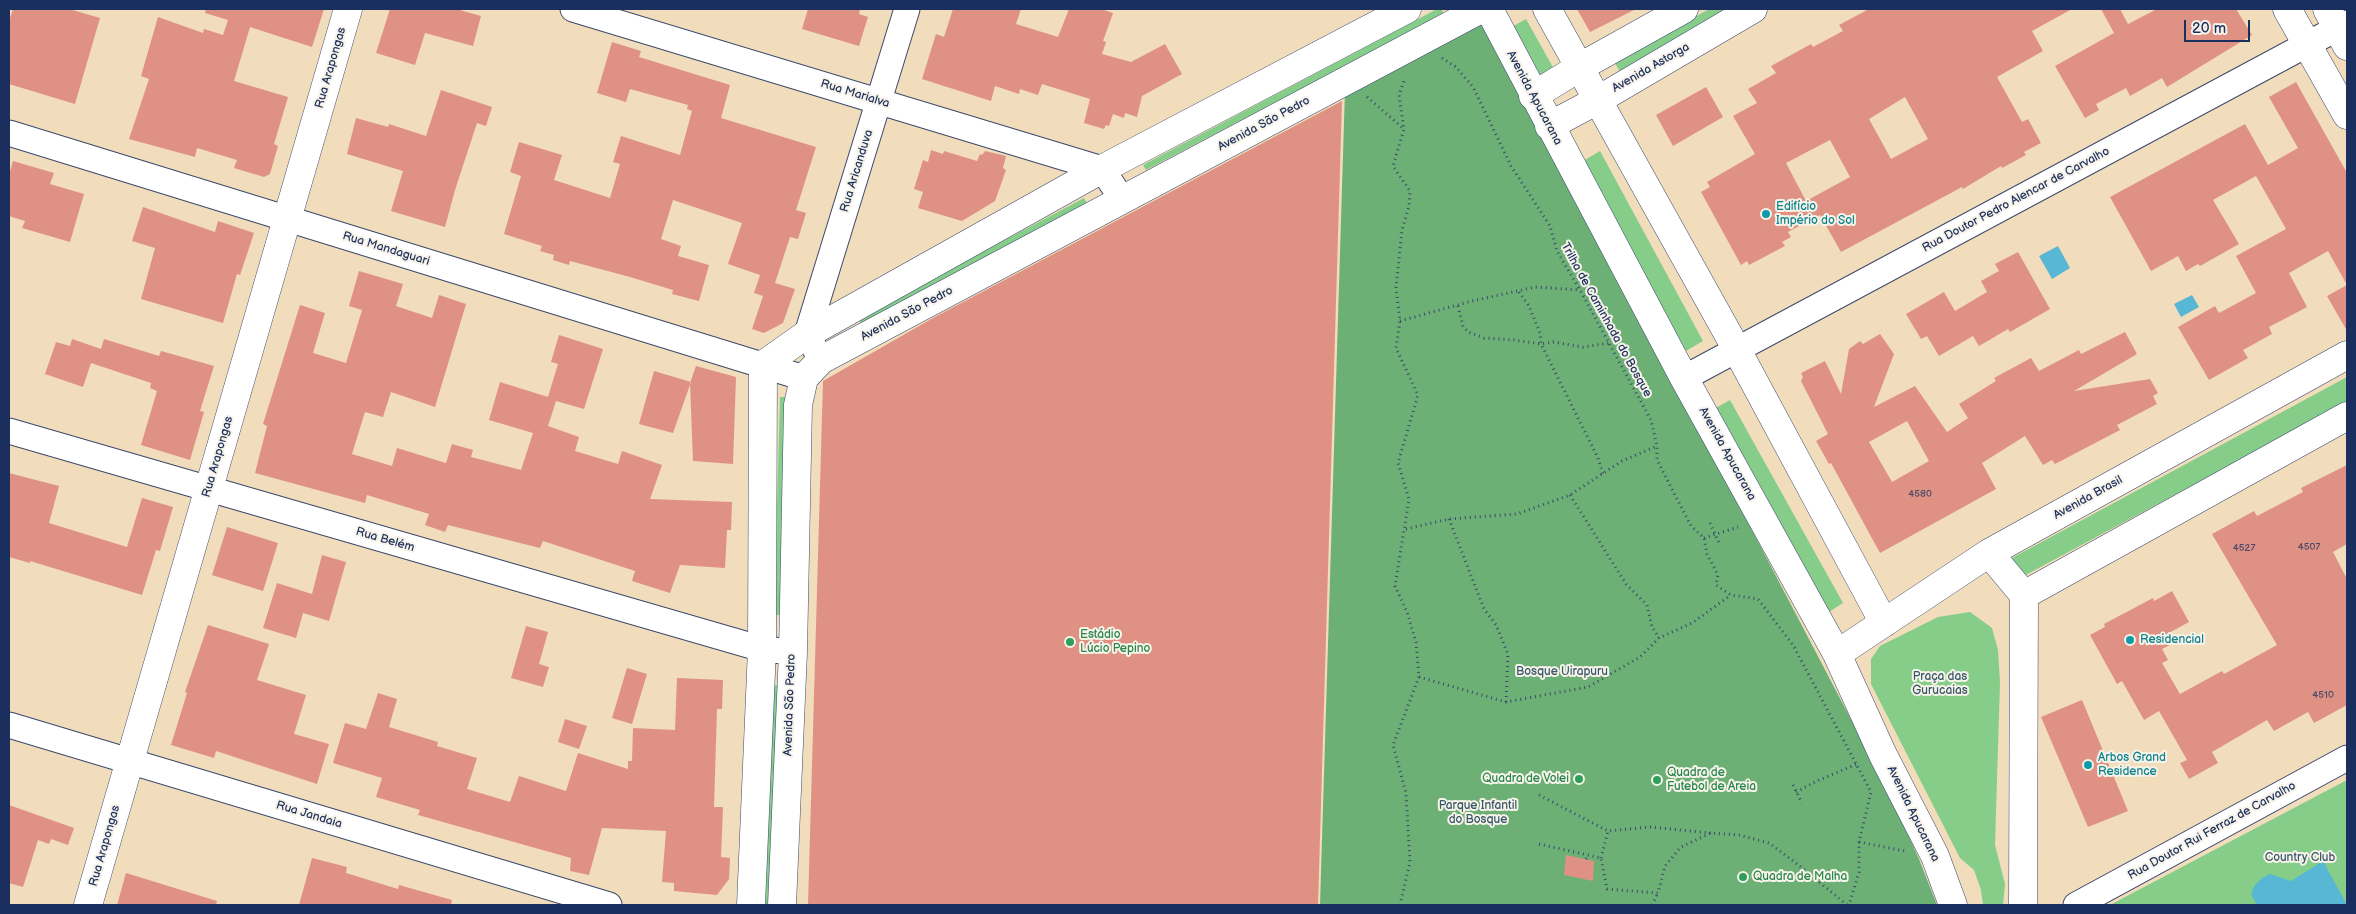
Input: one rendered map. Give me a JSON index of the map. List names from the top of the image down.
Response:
{
  "streets": {
    "street": [
      "Rua Arapongas",
      "Avenida Astorga",
      "Rua Marialva",
      "Avenida Apucarana",
      "Avenida São Pedro",
      "Rua Aricanduva",
      "Rua Doutor Pedro Alencar de Carvalho",
      "Rua Mandaguari",
      "Avenida Brasil",
      "Rua Belém",
      "Rua Jandaia",
      "Rua Doutor Rui Ferraz de Carvalho"
    ],
    "path": ["Trilha de Caminhada do Bosque"]
  },
  "crossings": [
    ["Rua Arapongas", "Rua Mandaguari"],
    ["Rua Arapongas", "Rua Belém"],
    ["Rua Arapongas", "Rua Jandaia"],
    ["Avenida Astorga", "Avenida Apucarana"],
    ["Rua Marialva", "Rua Aricanduva"],
    ["Avenida Apucarana", "Rua Doutor Pedro Alencar de Carvalho"],
    ["Avenida Apucarana", "Avenida Brasil"],
    ["Avenida São Pedro", "Rua Mandaguari"],
    ["Avenida São Pedro", "Rua Belém"]
  ],
  "parks": [
    "Bosque Uirapuru",
    "Praça das Gurucaias",
    "Parque Infantil do Bosque",
    "Country Club"
  ],
  "places": [
    "Edifício Império do Sol",
    "Residencial",
    "Estádio Lúcio Pepino",
    "Arbos Grand Residence",
    "Quadra de Volei",
    "Quadra de Futebol de Areia",
    "Quadra de Malha"
  ],
  "house_numbers": [
    "4580",
    "4507",
    "4527",
    "4510"
  ],
  "scale_bar": "20 m"
}
